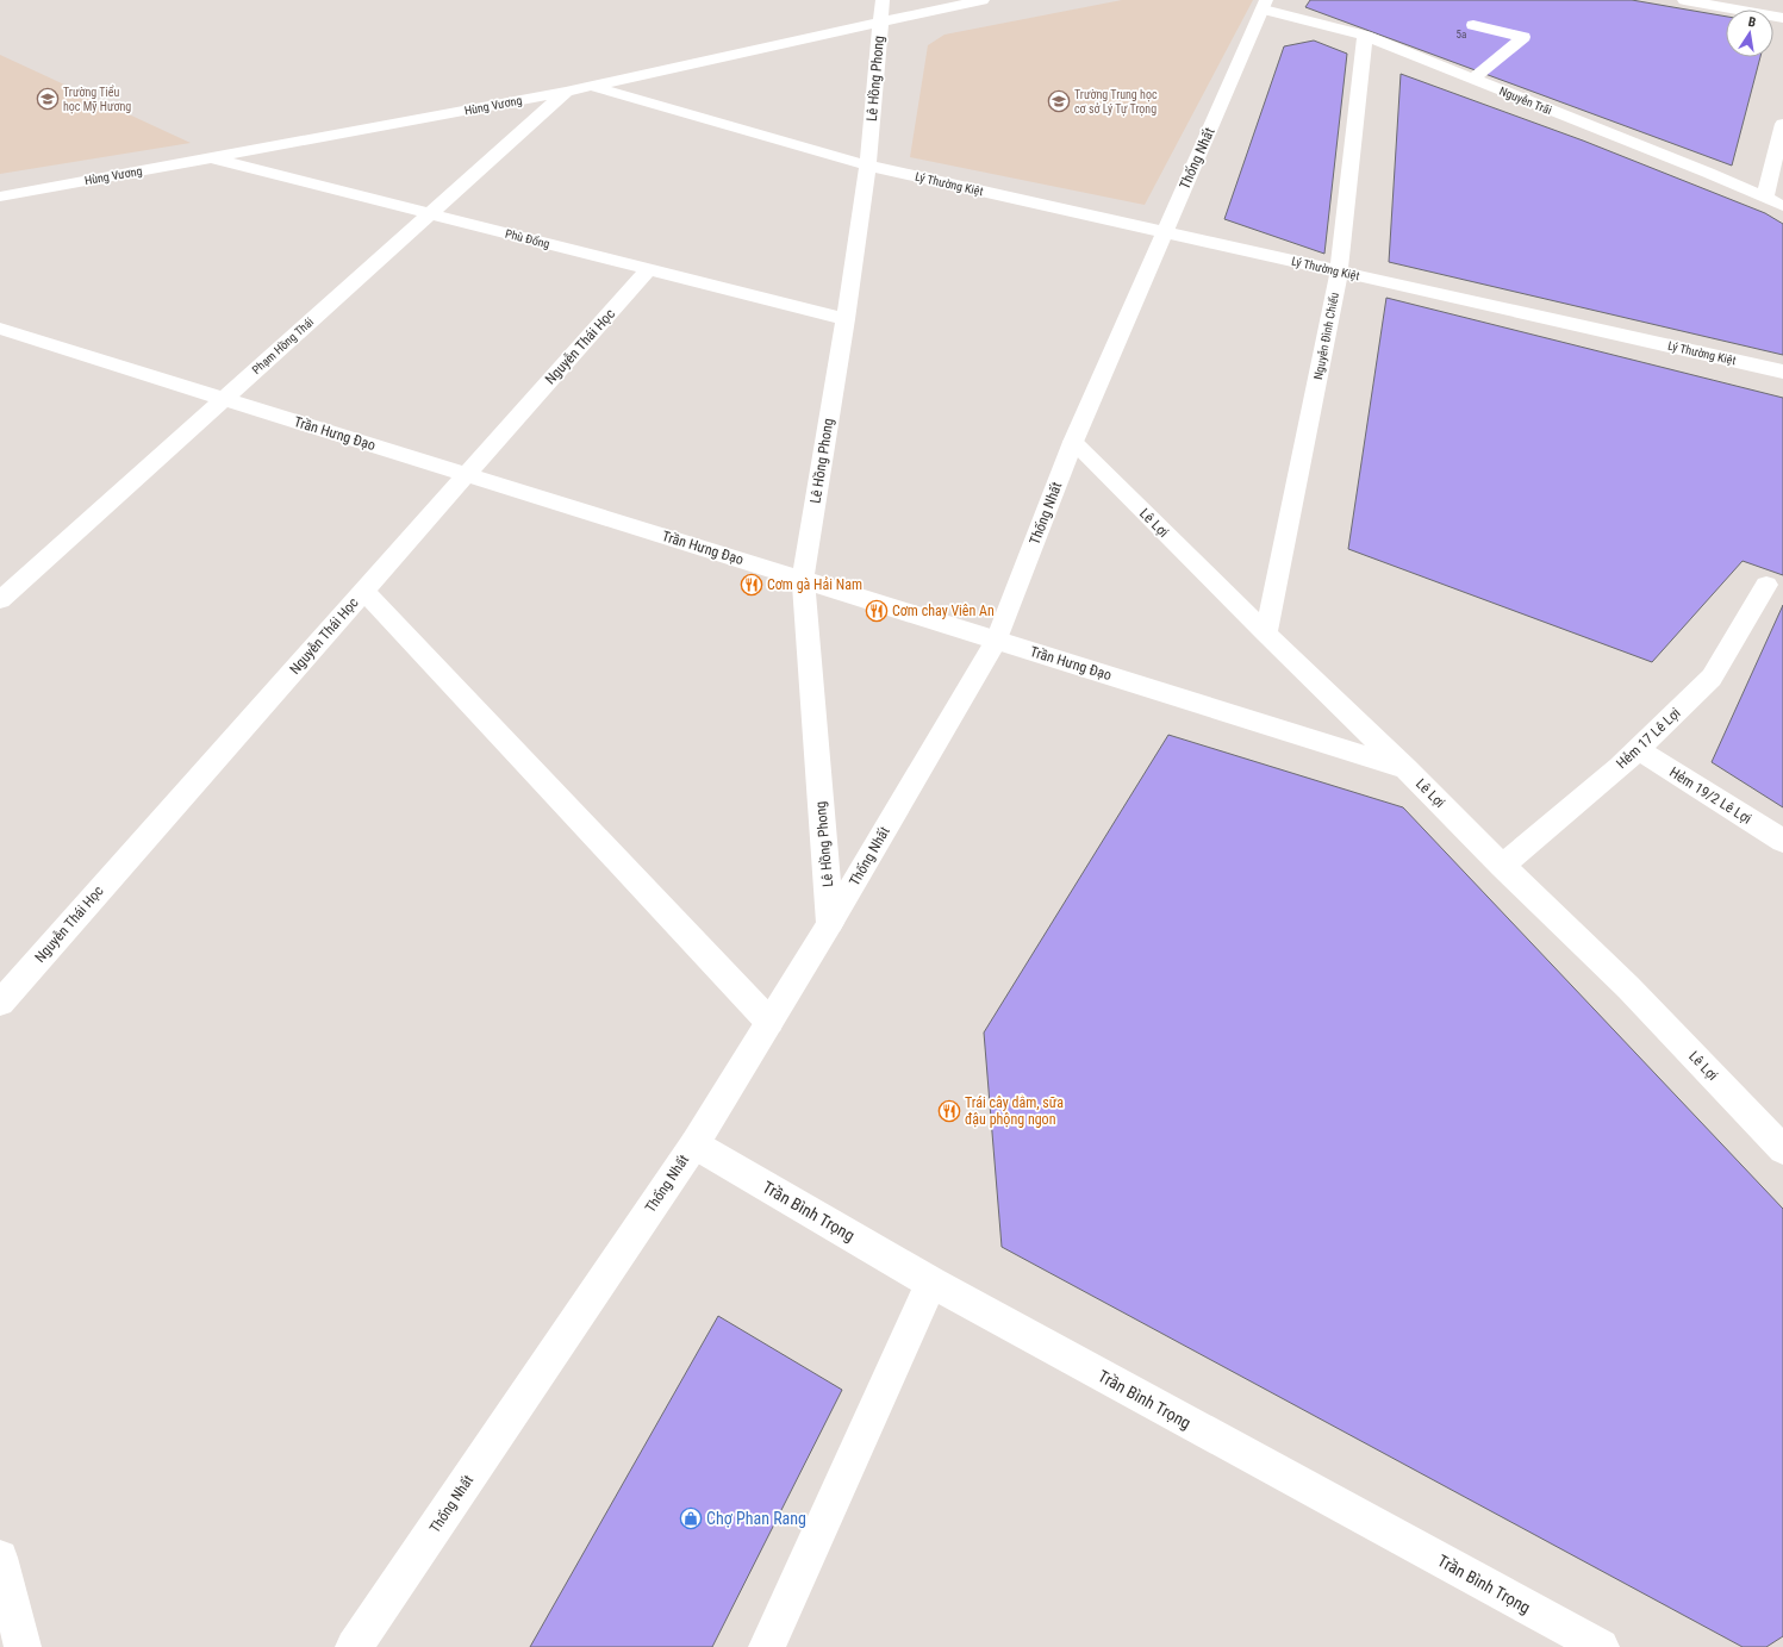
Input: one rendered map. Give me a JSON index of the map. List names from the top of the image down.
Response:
{
  "streets": {
    "street": [
      "Lê Hồng Phong",
      "Nguyễn Trãi",
      "Hùng Vương",
      "Thống Nhất",
      "Lý Thường Kiệt",
      "Phù Đổng",
      "Nguyễn Đình Chiểu",
      "Phạm Hồng Thái",
      "Nguyễn Thái Học",
      "Trần Hưng Đạo",
      "Lê Lợi",
      "Hẻm 17 Lê Lợi",
      "Hẻm 19/2 Lê Lợi",
      "Trần Bình Trọng"
    ]
  },
  "crossings": [
    ["Lê Hồng Phong", "Hùng Vương"],
    ["Lê Hồng Phong", "Thống Nhất"],
    ["Lê Hồng Phong", "Lý Thường Kiệt"],
    ["Lê Hồng Phong", "Phù Đổng"],
    ["Lê Hồng Phong", "Trần Hưng Đạo"],
    ["Nguyễn Trãi", "Thống Nhất"],
    ["Nguyễn Trãi", "Nguyễn Đình Chiểu"],
    ["Hùng Vương", "Lý Thường Kiệt"],
    ["Hùng Vương", "Phù Đổng"],
    ["Hùng Vương", "Phạm Hồng Thái"],
    ["Thống Nhất", "Lý Thường Kiệt"],
    ["Thống Nhất", "Trần Hưng Đạo"],
    ["Thống Nhất", "Lê Lợi"],
    ["Thống Nhất", "Trần Bình Trọng"],
    ["Lý Thường Kiệt", "Nguyễn Đình Chiểu"],
    ["Phù Đổng", "Phạm Hồng Thái"],
    ["Phù Đổng", "Nguyễn Thái Học"],
    ["Nguyễn Đình Chiểu", "Lê Lợi"],
    ["Phạm Hồng Thái", "Trần Hưng Đạo"],
    ["Nguyễn Thái Học", "Trần Hưng Đạo"],
    ["Trần Hưng Đạo", "Lê Lợi"],
    ["Lê Lợi", "Hẻm 17 Lê Lợi"],
    ["Hẻm 17 Lê Lợi", "Hẻm 19/2 Lê Lợi"]
  ],
  "places": {
    "school or university": ["Trường Tiểu học Mỹ Hương", "Trường Trung học cơ sở Lý Tự Trọng"],
    "restaurant": ["Cơm gà Hải Nam", "Cơm chay Viên An", "Trái cây dằm, sữa đậu phộng ngon"],
    "shop": ["Chợ Phan Rang"]
  },
  "house_numbers": ["5a"],
  "north": "top"
}
